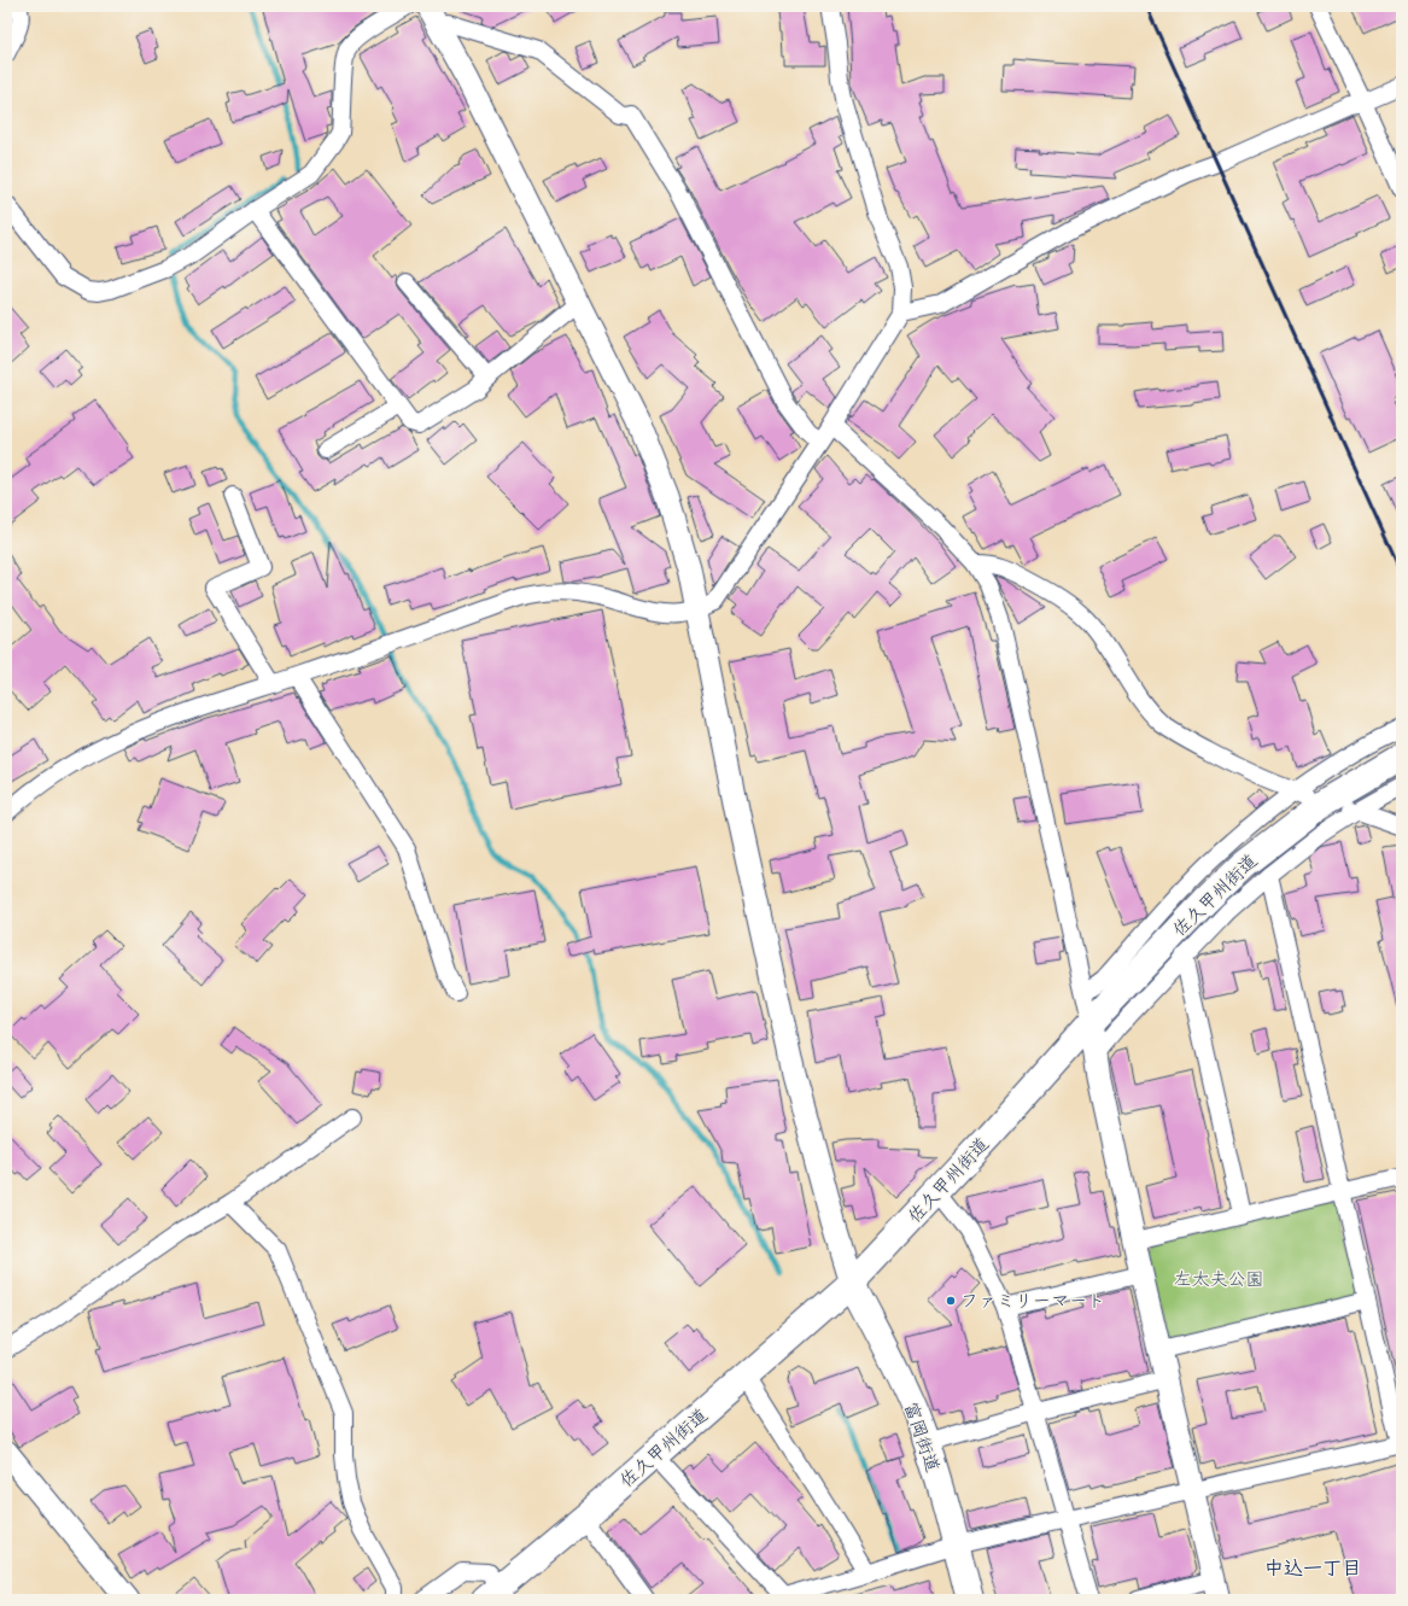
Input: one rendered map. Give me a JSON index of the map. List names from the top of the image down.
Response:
{
  "streets": {
    "main road": ["佐久甲州街道", "富岡街道"]
  },
  "crossings": [
    ["佐久甲州街道", "富岡街道"]
  ],
  "districts": ["中込一丁目"],
  "parks": ["左太夫公園"],
  "places": ["ファミリーマート"]
}
